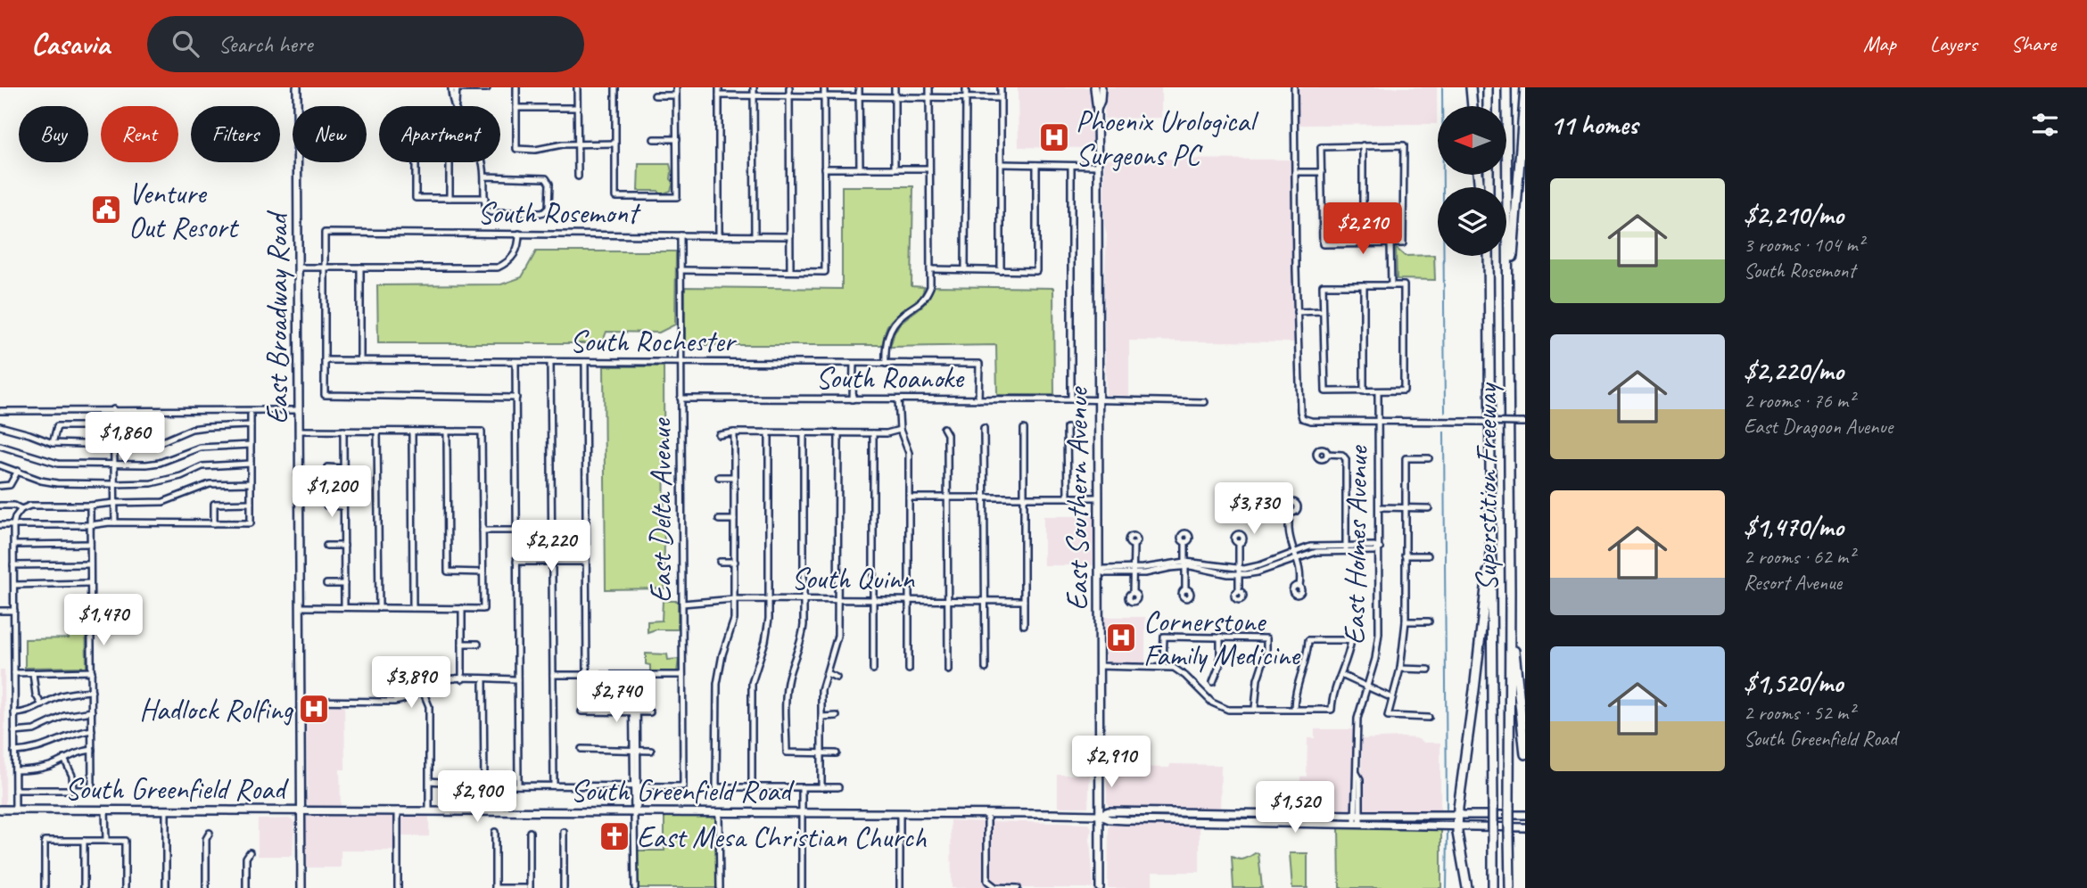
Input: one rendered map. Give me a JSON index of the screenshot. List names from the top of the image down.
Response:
{
  "streets": {
    "highway": ["Superstition Freeway"],
    "main road": ["East Broadway Road", "East Southern Avenue", "South Greenfield Road"],
    "street": [
      "South Rosemont",
      "South Rochester",
      "South Roanoke",
      "East Delta Avenue",
      "East Holmes Avenue",
      "South Quinn"
    ]
  },
  "crossings": [
    ["South Rosemont", "East Delta Avenue"],
    ["East Broadway Road", "South Greenfield Road"],
    ["South Rochester", "South Roanoke"],
    ["South Rochester", "East Delta Avenue"],
    ["South Roanoke", "East Southern Avenue"],
    ["South Roanoke", "East Delta Avenue"],
    ["East Southern Avenue", "South Greenfield Road"],
    ["East Delta Avenue", "South Quinn"],
    ["East Holmes Avenue", "South Greenfield Road"]
  ],
  "places": {
    "hospital": ["Phoenix Urological Surgeons PC", "Cornerstone Family Medicine", "Hadlock Rolfing"],
    "public building": ["Venture Out Resort"],
    "church": ["East Mesa Christian Church"]
  },
  "north": "left",
  "page": {
    "header": "Casavia",
    "search": "Search here",
    "nav": ["Map", "Layers", "Share"],
    "heading": "11 homes",
    "chip": [
      "Buy",
      "Rent",
      "Filters",
      "New",
      "Apartment"
    ],
    "list": [
      {
        "name": "$2,210/mo",
        "note": "3 rooms · 104 m² · South Rosemont"
      },
      {
        "name": "$2,220/mo",
        "note": "2 rooms · 76 m² · East Dragoon Avenue"
      },
      {
        "name": "$1,470/mo",
        "note": "2 rooms · 62 m² · Resort Avenue"
      },
      {
        "name": "$1,520/mo",
        "note": "2 rooms · 52 m² · South Greenfield Road"
      }
    ],
    "price": [
      "$2,210",
      "$1,860",
      "$1,200",
      "$3,730",
      "$2,220",
      "$1,470",
      "$3,890",
      "$2,740",
      "$2,910",
      "$2,900",
      "$1,520"
    ]
  }
}
